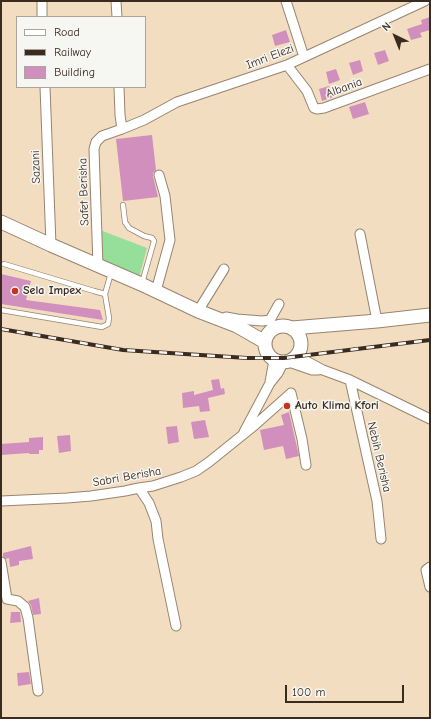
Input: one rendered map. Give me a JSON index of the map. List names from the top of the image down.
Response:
{
  "streets": {
    "street": [
      "Imri Elezi",
      "Albania",
      "Sazani",
      "Safet Berisha",
      "Nebih Berisha",
      "Sabri Berisha"
    ]
  },
  "crossings": [
    ["Imri Elezi", "Albania"],
    ["Imri Elezi", "Safet Berisha"]
  ],
  "places": ["Sela Impex", "Auto Klima Kfori"],
  "legend": ["Road", "Railway", "Building"],
  "scale_bar": "100 m",
  "north": "top left"
}
